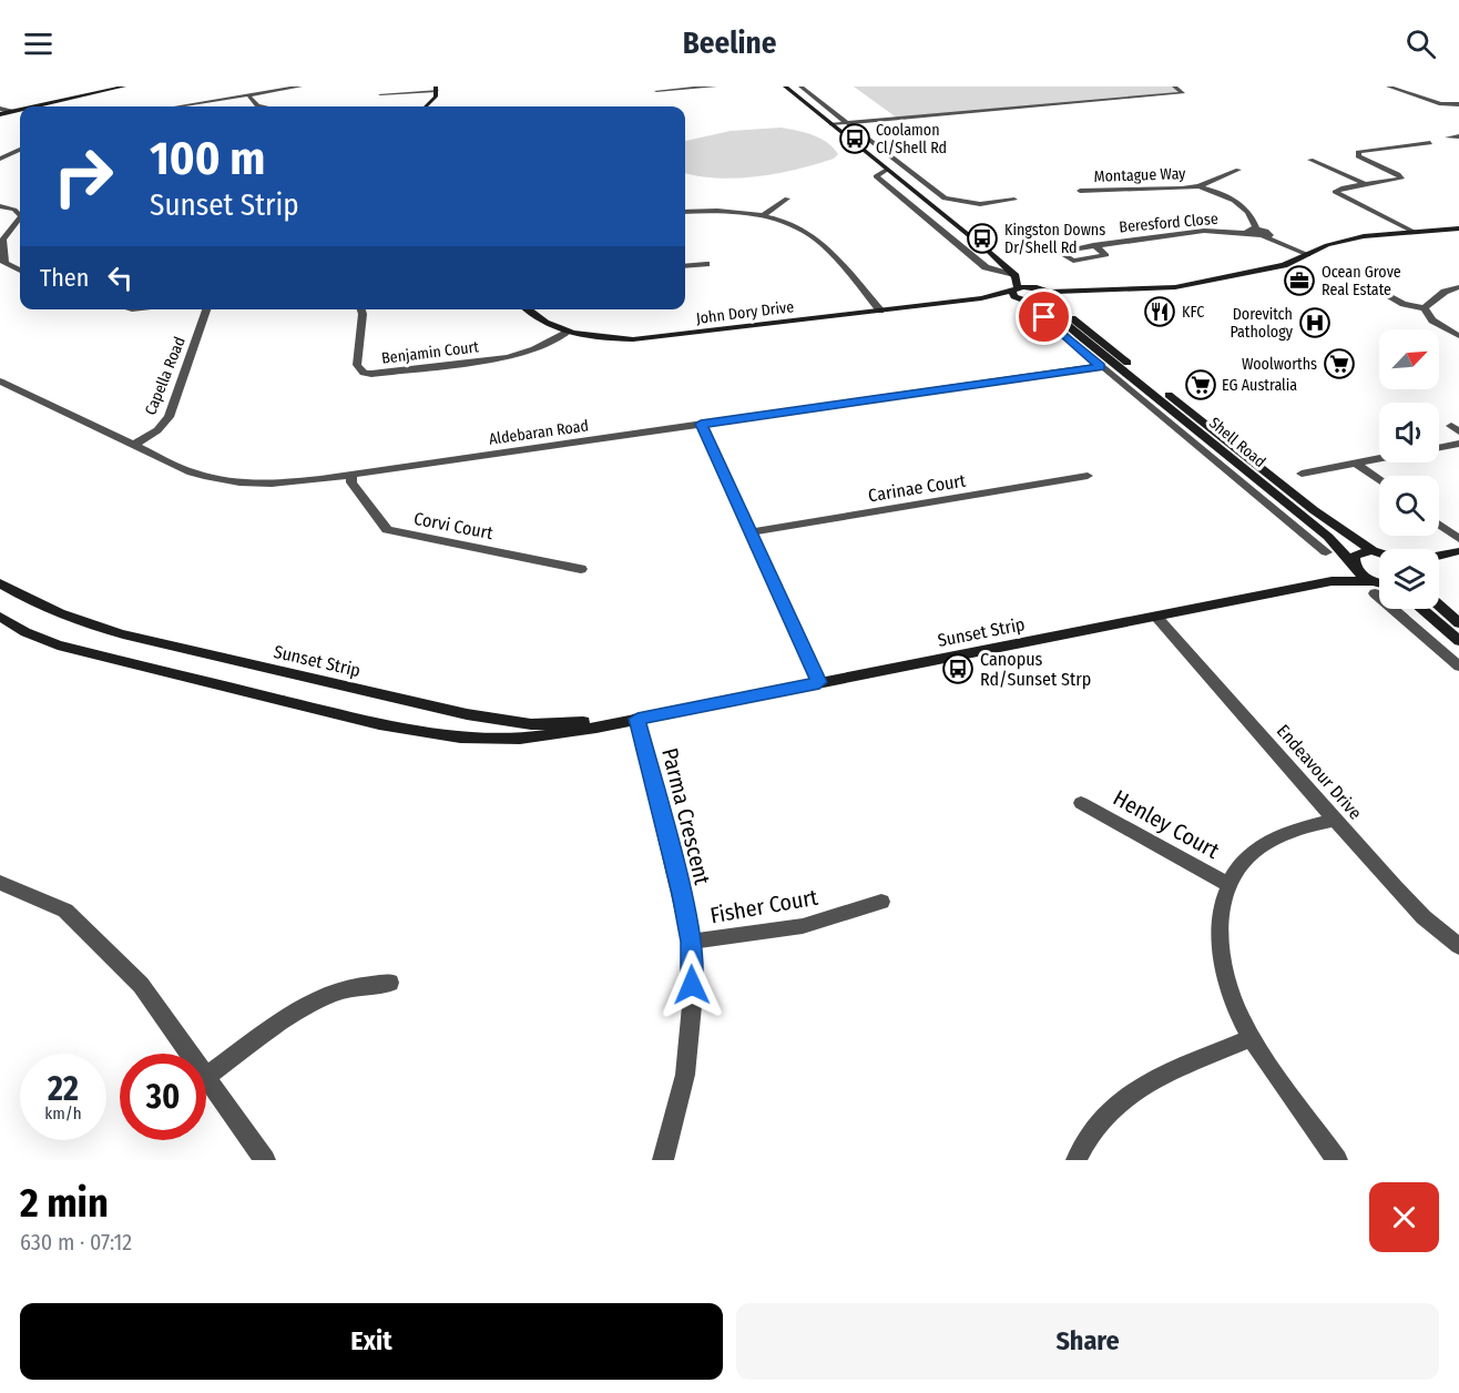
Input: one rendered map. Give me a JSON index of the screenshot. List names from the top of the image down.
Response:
{
  "streets": {
    "street": [
      "Montague Way",
      "Beresford Close",
      "John Dory Drive",
      "Benjamin Court",
      "Capella Road",
      "Aldebaran Road",
      "Shell Road",
      "Carinae Court",
      "Corvi Court",
      "Sunset Strip",
      "Endeavour Drive",
      "Parma Crescent",
      "Henley Court",
      "Fisher Court"
    ]
  },
  "crossings": [
    ["John Dory Drive", "Benjamin Court"],
    ["John Dory Drive", "Shell Road"],
    ["Capella Road", "Aldebaran Road"],
    ["Aldebaran Road", "Shell Road"],
    ["Aldebaran Road", "Corvi Court"],
    ["Shell Road", "Sunset Strip"],
    ["Sunset Strip", "Endeavour Drive"],
    ["Sunset Strip", "Parma Crescent"],
    ["Parma Crescent", "Fisher Court"]
  ],
  "places": {
    "bus stop": ["Coolamon Cl/Shell Rd", "Kingston Downs Dr/Shell Rd", "Canopus Rd/Sunset Strp"],
    "office": ["Ocean Grove Real Estate"],
    "restaurant": ["KFC"],
    "hospital": ["Dorevitch Pathology"],
    "supermarket": ["Woolworths", "EG Australia"]
  },
  "north": "top right",
  "page": {
    "header": "Beeline",
    "turn": ["100 m", "Sunset Strip"],
    "then": "Then",
    "speed": "22 km/h",
    "limit": "30",
    "heading": ["2 min", "630 m · 07:12"],
    "buttons": ["Exit", "Share"]
  }
}
